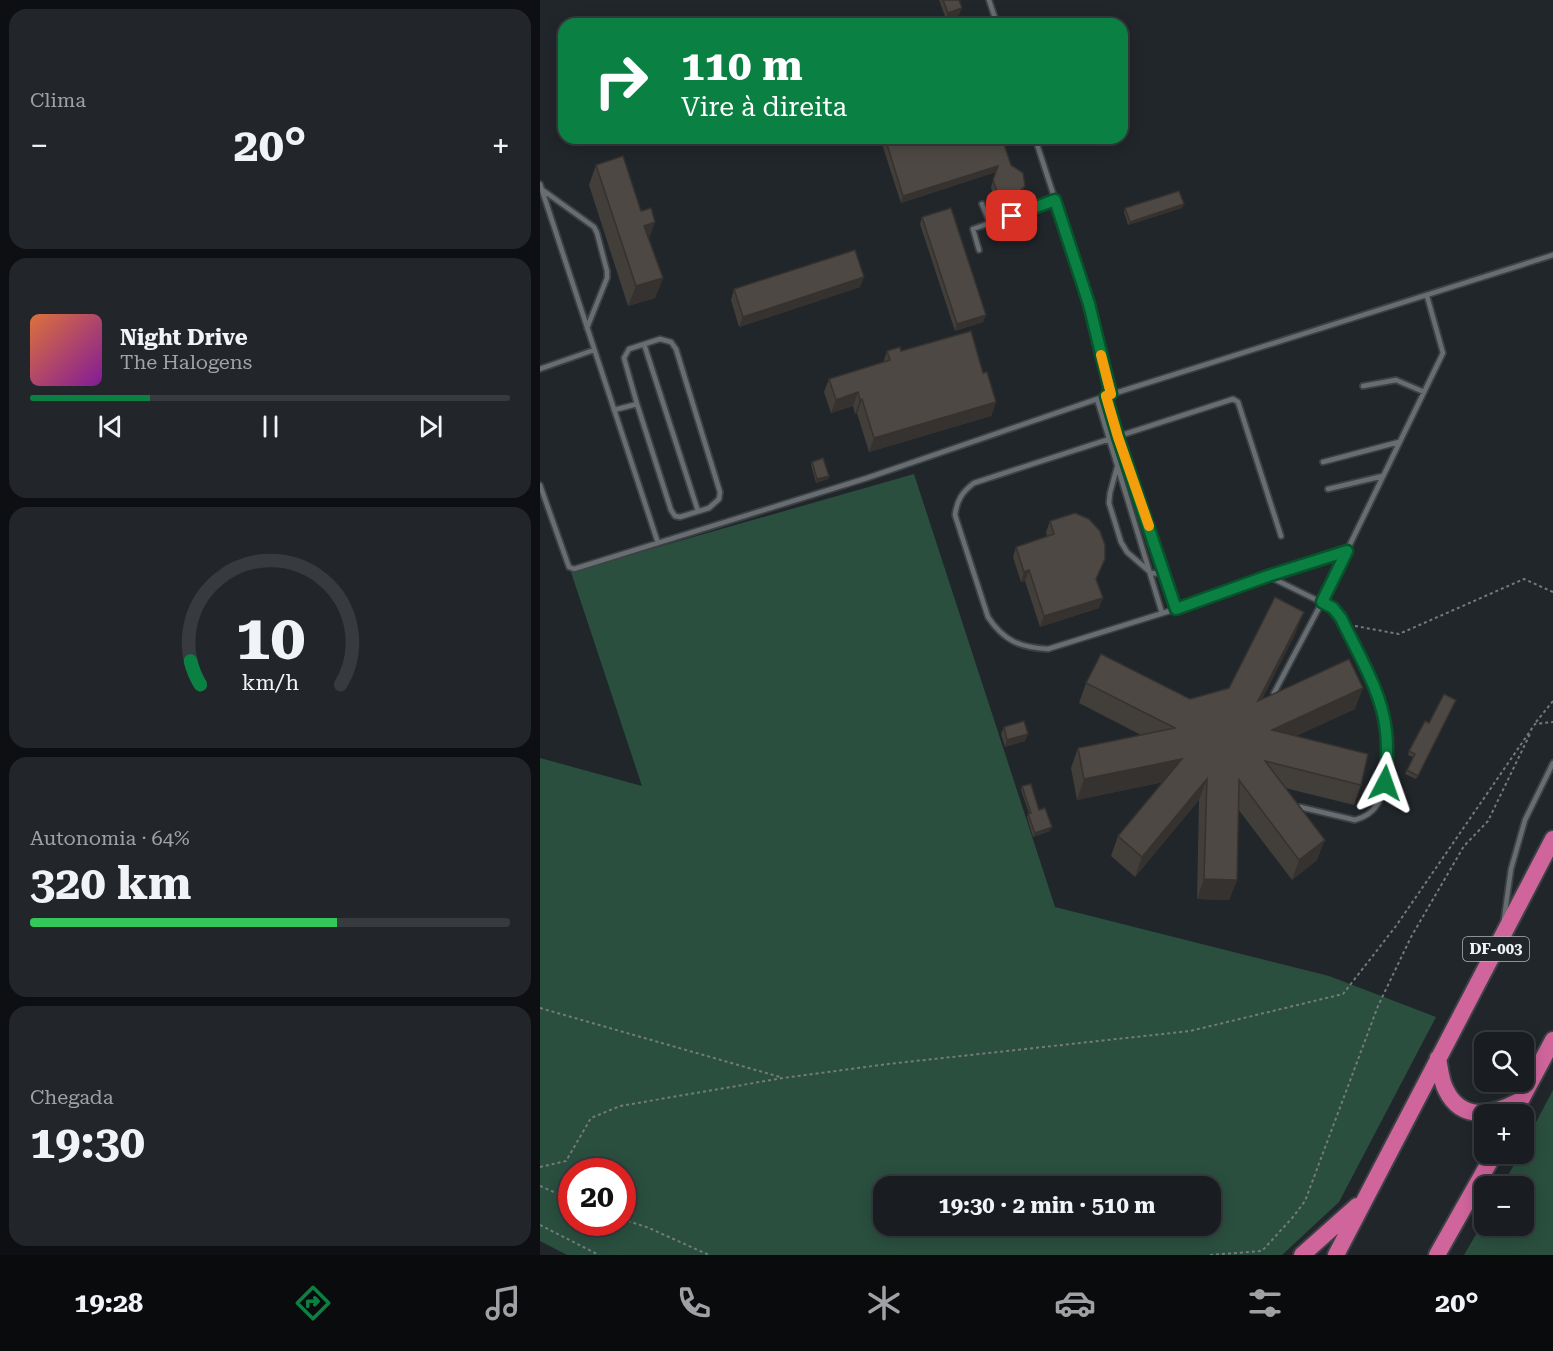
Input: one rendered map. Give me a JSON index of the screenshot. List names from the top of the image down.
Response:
{
  "streets": {
    "highway": ["DF-003"]
  },
  "page": {
    "tile": [
      "Clima",
      ["Autonomia · 64%", "320 km"],
      ["Chegada", "19:30"]
    ],
    "turn": ["110 m", "Vire à direita"],
    "heat": ["−", "20°", "+"],
    "song": ["Night Drive", "The Halogens"],
    "map_buttons": ["+", "−"],
    "limit": "20",
    "trip": "19:30 · 2 min · 510 m",
    "tabs": ["19:28", "20°"],
    "gauge": ["10", "km/h"]
  }
}
